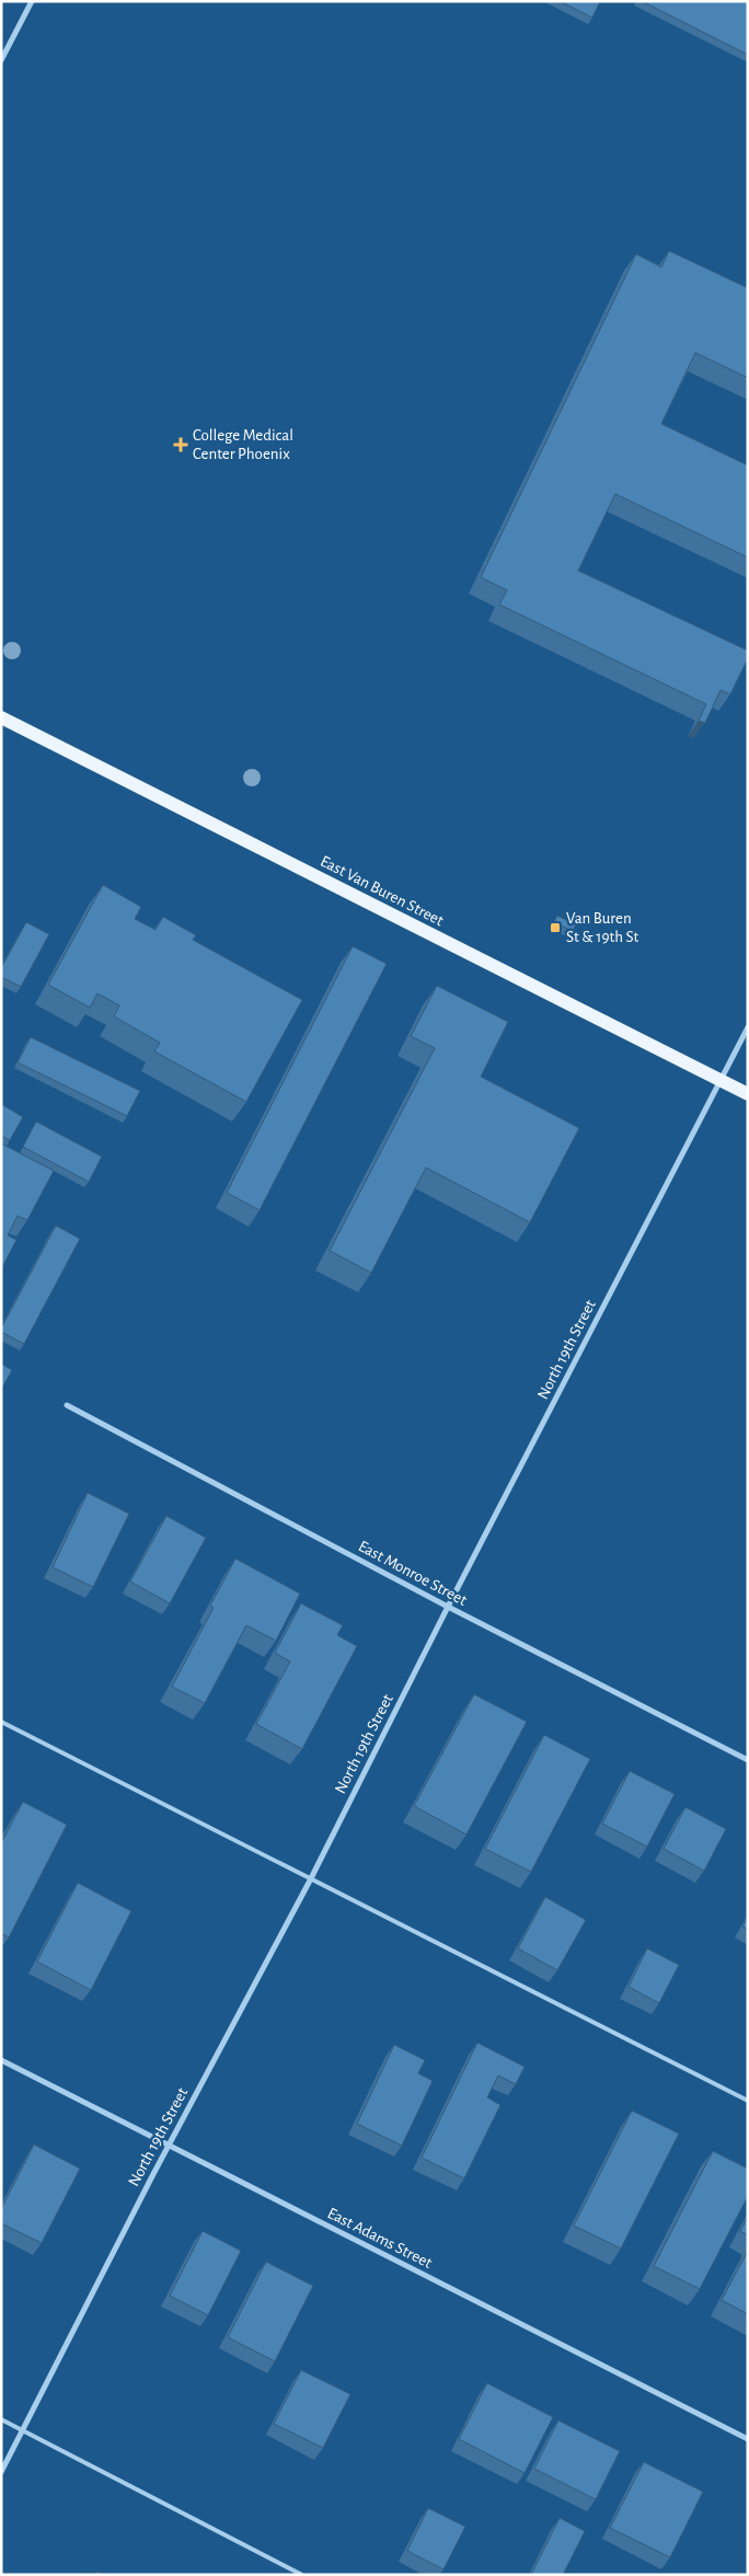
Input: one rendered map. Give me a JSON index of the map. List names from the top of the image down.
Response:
{
  "streets": {
    "main road": ["East Van Buren Street"],
    "street": ["North 19th Street", "East Monroe Street", "East Adams Street"]
  },
  "crossings": [
    ["East Van Buren Street", "North 19th Street"],
    ["North 19th Street", "East Monroe Street"],
    ["North 19th Street", "East Adams Street"]
  ],
  "places": {
    "health": ["College Medical Center Phoenix"],
    "transit": ["Van Buren St & 19th St"]
  }
}
